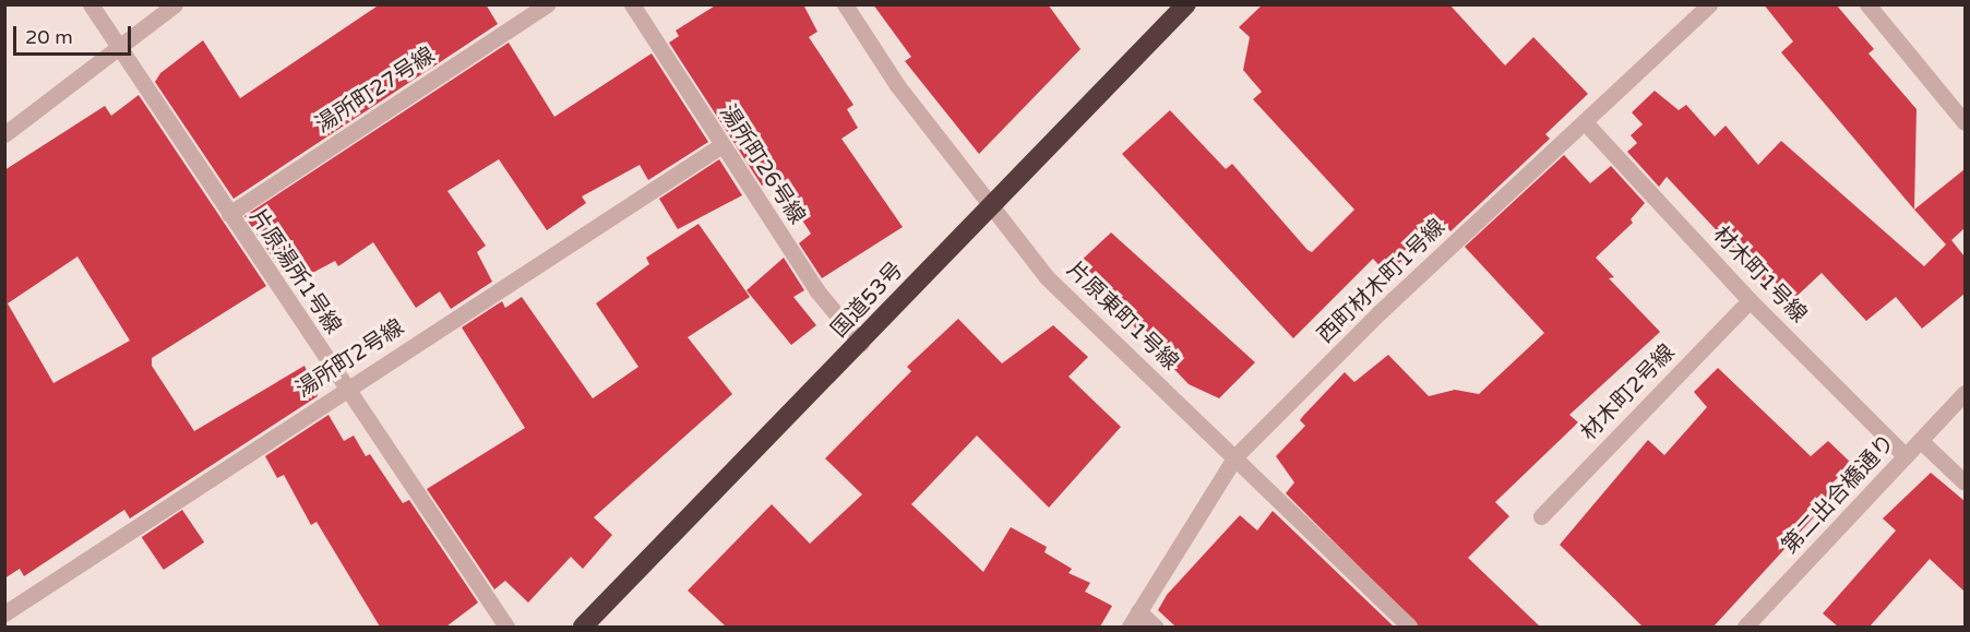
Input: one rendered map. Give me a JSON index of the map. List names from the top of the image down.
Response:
{
  "streets": {
    "highway": ["国道53号"],
    "street": [
      "湯所町27号線",
      "湯所町26号線",
      "片原湯所1号線",
      "材木町1号線",
      "西町材木町1号線",
      "片原東町1号線",
      "湯所町2号線",
      "材木町2号線",
      "第二出合橋通り"
    ]
  },
  "crossings": [
    ["湯所町27号線", "片原湯所1号線"],
    ["湯所町26号線", "国道53号"],
    ["湯所町26号線", "湯所町2号線"],
    ["片原湯所1号線", "湯所町2号線"],
    ["材木町1号線", "西町材木町1号線"],
    ["材木町1号線", "材木町2号線"],
    ["材木町1号線", "第二出合橋通り"],
    ["西町材木町1号線", "片原東町1号線"],
    ["国道53号", "片原東町1号線"]
  ],
  "scale_bar": "20 m"
}
